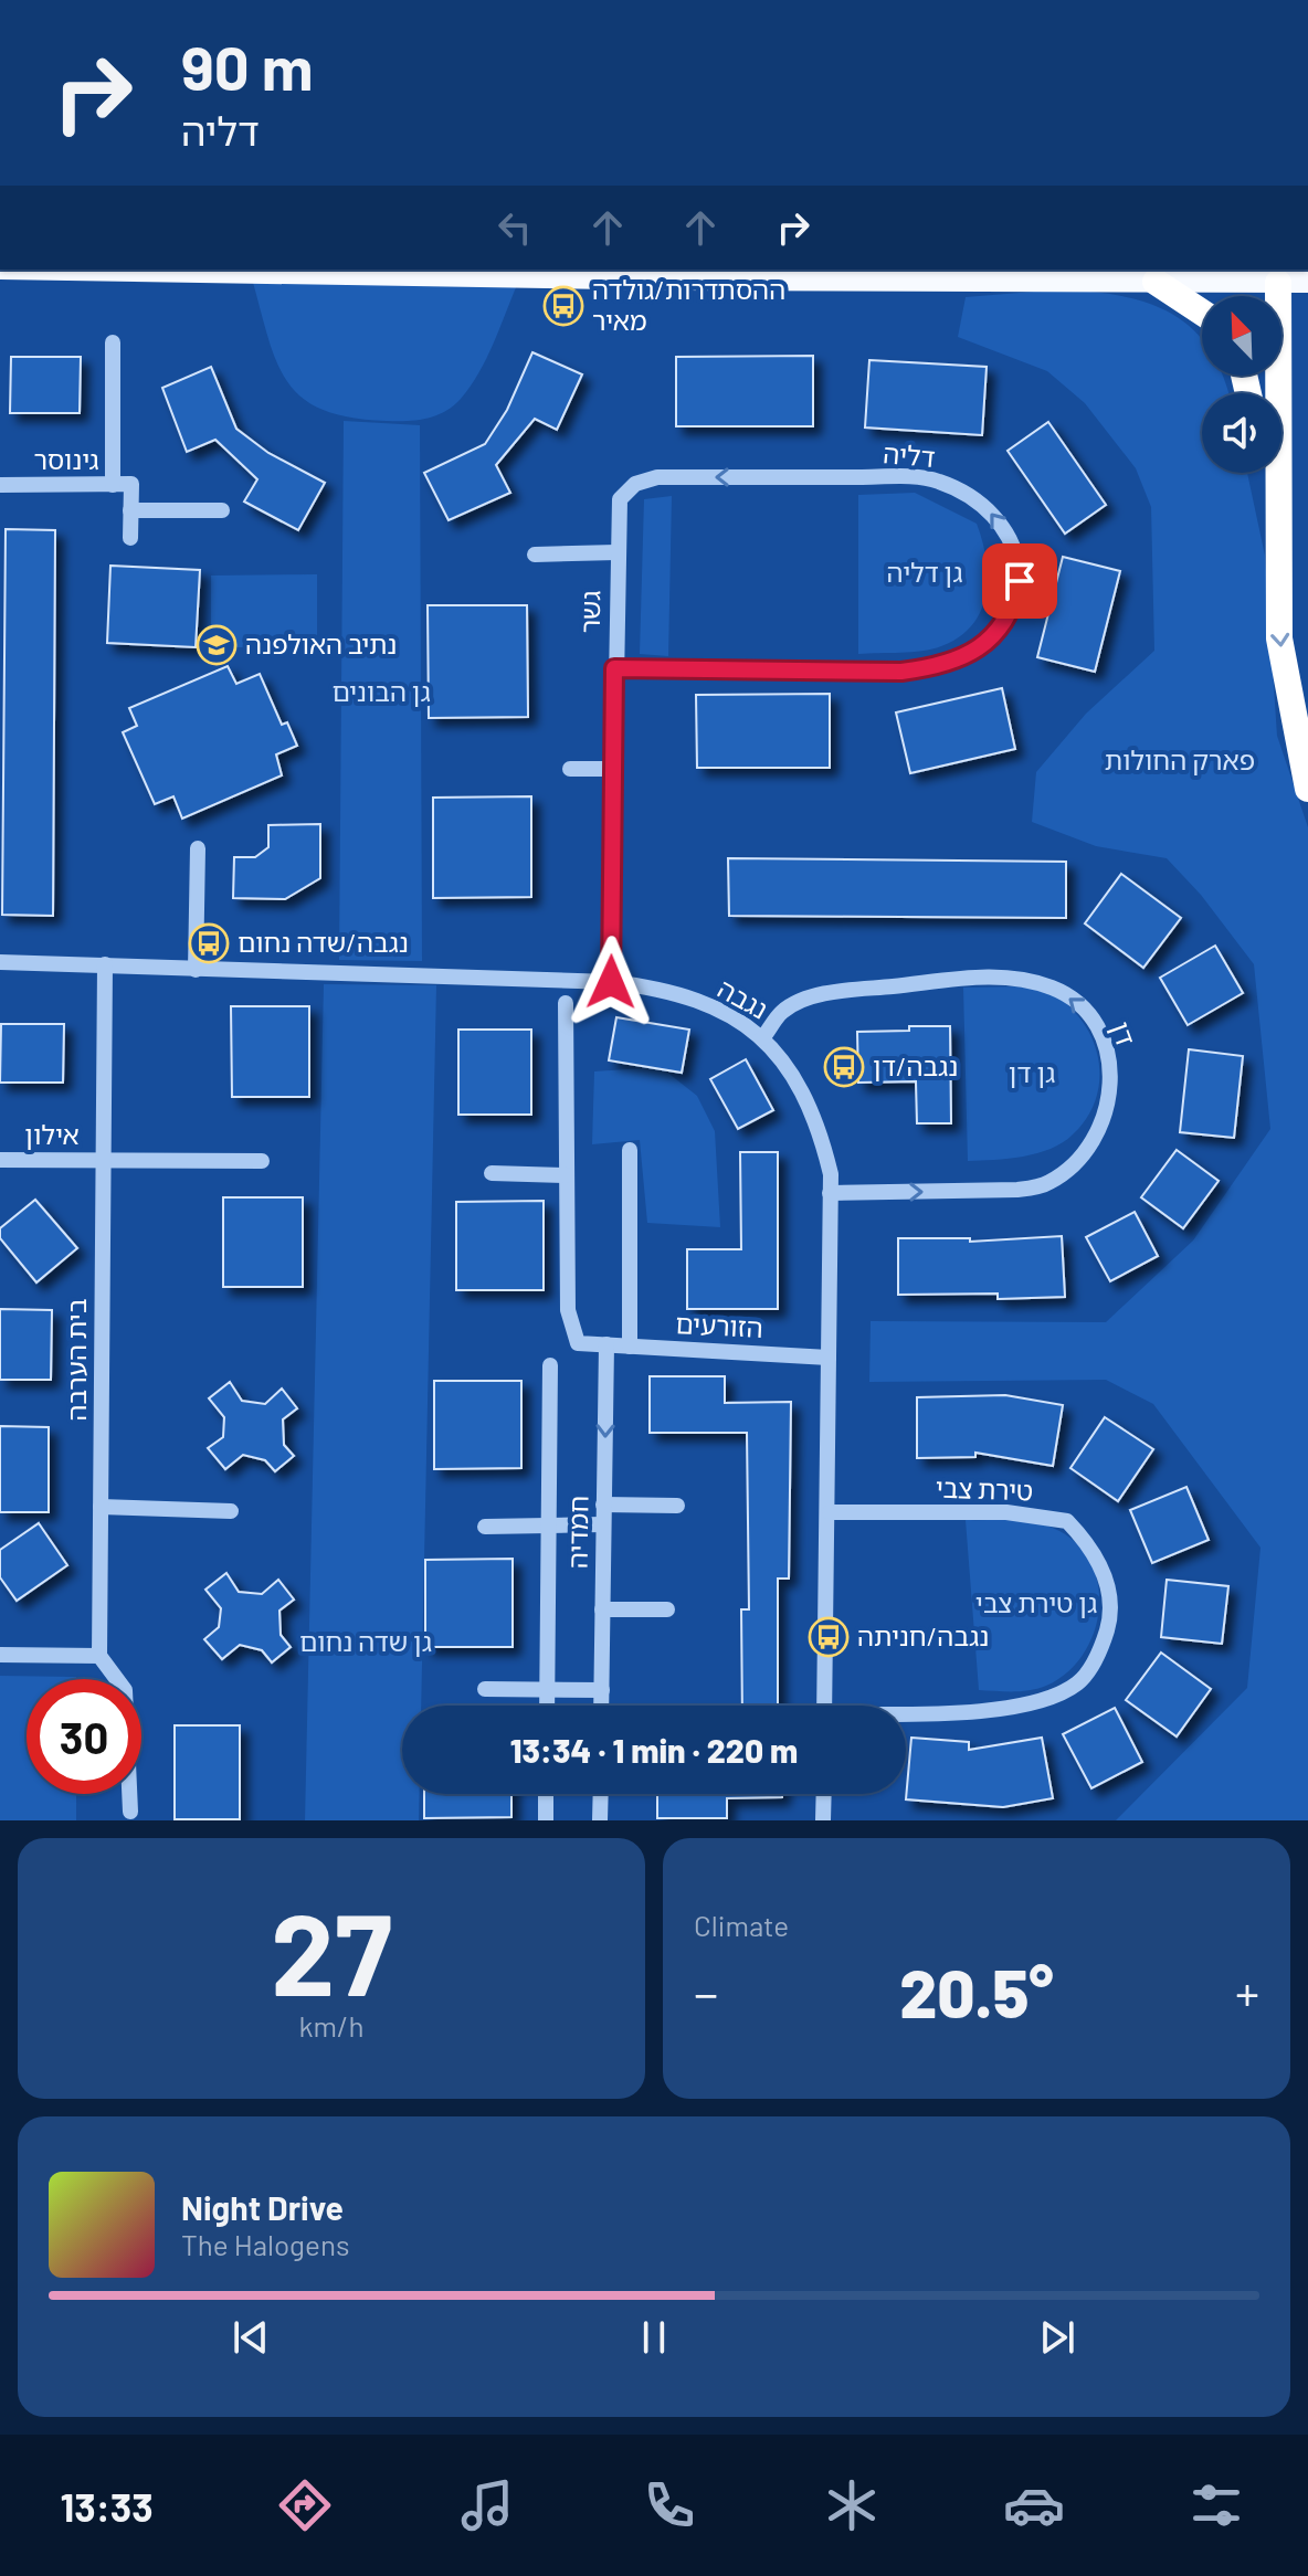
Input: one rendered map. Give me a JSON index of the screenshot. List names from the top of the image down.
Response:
{
  "streets": {
    "street": [
      "דליה",
      "גינוסר",
      "גשר",
      "נגבה",
      "דן",
      "אילון",
      "הזורעים",
      "בית הערבה",
      "טירת צבי",
      "חמדיה"
    ]
  },
  "crossings": [
    ["דליה", "גשר"],
    ["גשר", "נגבה"],
    ["נגבה", "דן"],
    ["נגבה", "הזורעים"],
    ["נגבה", "בית הערבה"],
    ["נגבה", "טירת צבי"],
    ["אילון", "בית הערבה"],
    ["הזורעים", "חמדיה"]
  ],
  "parks": [
    "גן דליה",
    "גן הבונים",
    "פארק החולות",
    "גן דן",
    "גן טירת צבי",
    "גן שדה נחום"
  ],
  "places": {
    "bus stop": [
      "ההסתדרות/גולדה מאיר",
      "נגבה/שדה נחום",
      "נגבה/דן",
      "נגבה/חניתה"
    ],
    "school or university": ["נתיב האולפנה"]
  },
  "north": "top left",
  "page": {
    "turn": ["90 m", "דליה"],
    "limit": "30",
    "trip": "13:34 · 1 min · 220 m",
    "tile": [
      ["27", "km/h"],
      "Climate"
    ],
    "heat": ["−", "20.5°", "+"],
    "song": ["Night Drive", "The Halogens"],
    "tabs": "13:33"
  }
}
